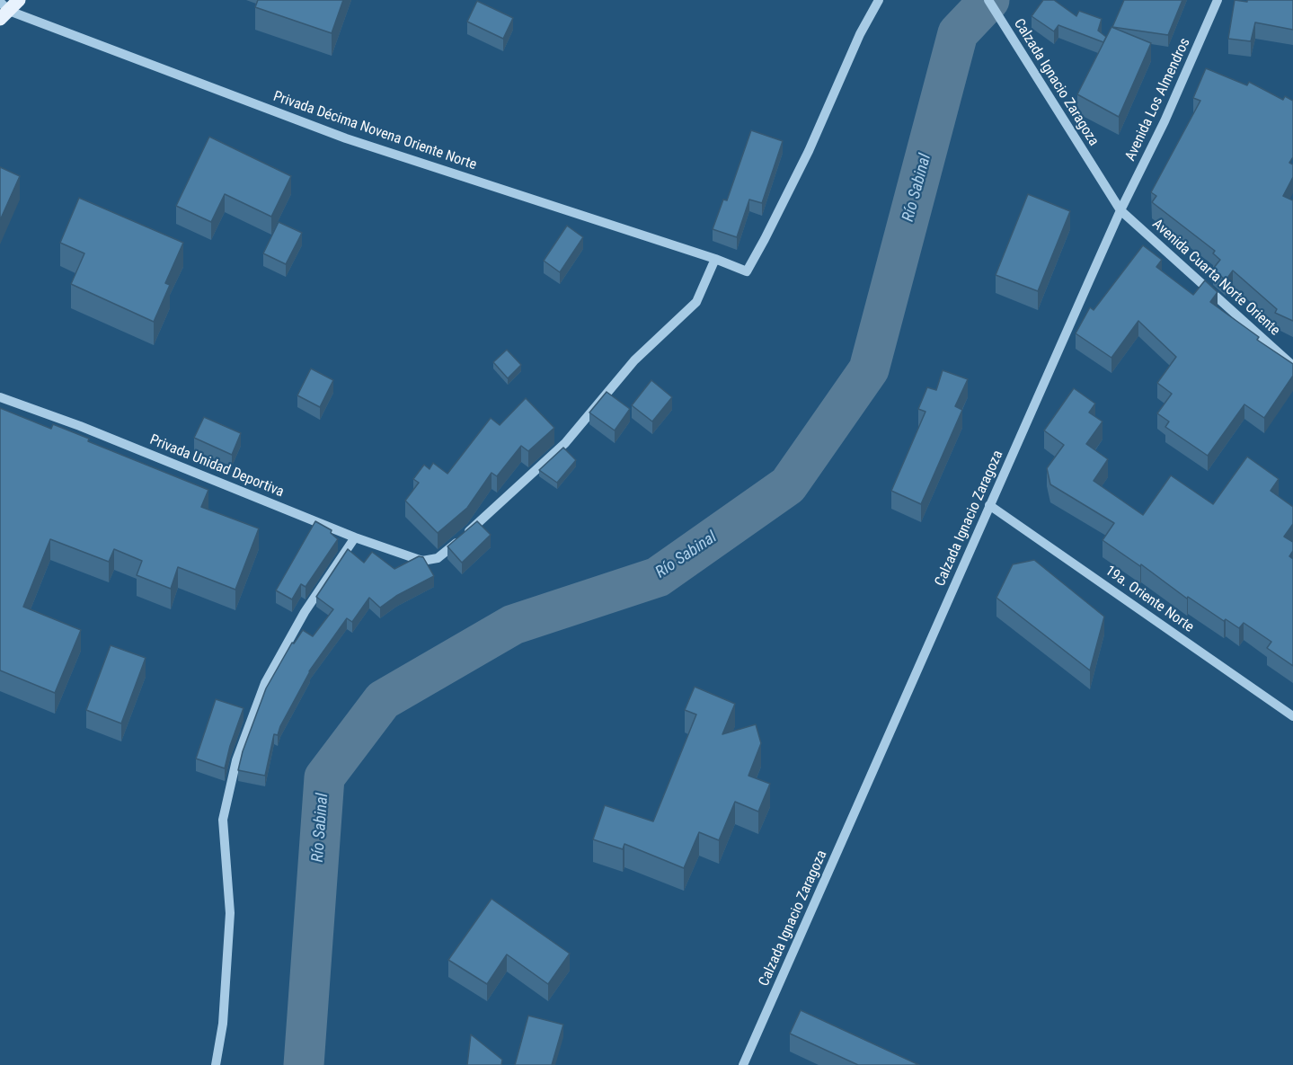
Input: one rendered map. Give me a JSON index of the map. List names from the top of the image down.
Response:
{
  "streets": {
    "street": [
      "Calzada Ignacio Zaragoza",
      "Avenida Los Almendros",
      "Privada Décima Novena Oriente Norte",
      "Avenida Cuarta Norte Oriente",
      "Privada Unidad Deportiva",
      "19a. Oriente Norte"
    ]
  },
  "crossings": [
    ["Calzada Ignacio Zaragoza", "Avenida Los Almendros"],
    ["Calzada Ignacio Zaragoza", "Avenida Cuarta Norte Oriente"],
    ["Calzada Ignacio Zaragoza", "19a. Oriente Norte"],
    ["Avenida Los Almendros", "Avenida Cuarta Norte Oriente"],
    ["Privada Décima Novena Oriente Norte", "Privada Unidad Deportiva"]
  ],
  "water": ["Río Sabinal"]
}
